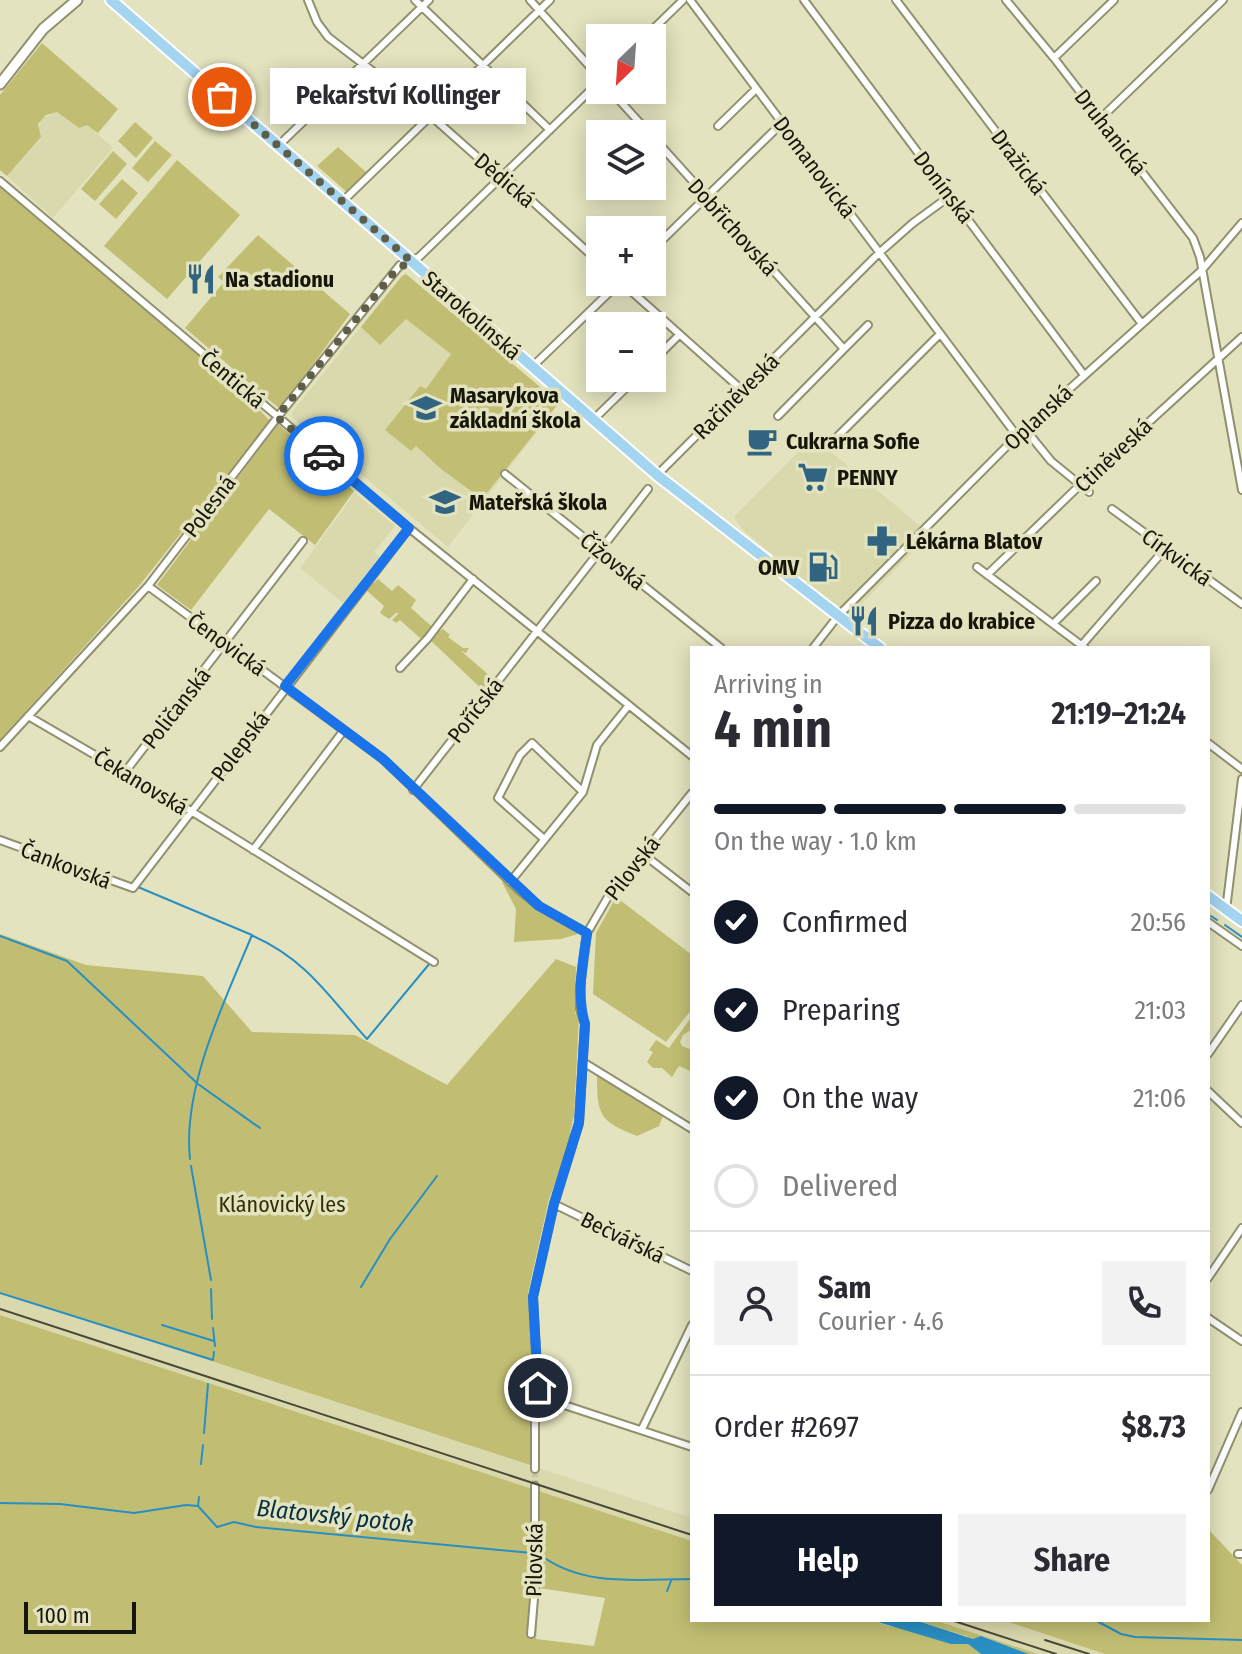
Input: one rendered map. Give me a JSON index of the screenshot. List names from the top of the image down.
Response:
{
  "streets": {
    "main road": ["Starokolínská"],
    "street": [
      "Druhanická",
      "Dražická",
      "Domanovická",
      "Dědická",
      "Donínská",
      "Dobřichovská",
      "Čentická",
      "Račiněveská",
      "Oplanská",
      "Ctiněveská",
      "Polesná",
      "Církvická",
      "Čížovská",
      "Čenovická",
      "Poličanská",
      "Poříčská",
      "Polepská",
      "Čekanovská",
      "Čankovská",
      "Pilovská",
      "Bečvářská"
    ]
  },
  "crossings": [
    ["Druhanická", "Oplanská"],
    ["Druhanická", "Ctiněveská"],
    ["Dražická", "Oplanská"],
    ["Domanovická", "Račiněveská"],
    ["Domanovická", "Oplanská"],
    ["Dědická", "Polesná"],
    ["Donínská", "Račiněveská"],
    ["Donínská", "Oplanská"],
    ["Dobřichovská", "Račiněveská"],
    ["Starokolínská", "Račiněveská"],
    ["Starokolínská", "Oplanská"],
    ["Starokolínská", "Polesná"],
    ["Čentická", "Polesná"],
    ["Čentická", "Poříčská"],
    ["Čentická", "Polepská"],
    ["Polesná", "Čenovická"],
    ["Polesná", "Čekanovská"],
    ["Čížovská", "Poříčská"],
    ["Čenovická", "Poličanská"],
    ["Čenovická", "Poříčská"],
    ["Čenovická", "Polepská"],
    ["Čenovická", "Pilovská"],
    ["Poličanská", "Čekanovská"],
    ["Polepská", "Čekanovská"],
    ["Polepská", "Čankovská"],
    ["Pilovská", "Bečvářská"]
  ],
  "water": ["Blatovský potok"],
  "parks": ["Klánovický les"],
  "places": {
    "other": ["Pekařství Kollinger"],
    "restaurant": ["Na stadionu", "Pizza do krabice"],
    "school or university": ["Masarykova základní škola", "Mateřská škola"],
    "cafe": ["Cukrarna Sofie"],
    "supermarket": ["PENNY"],
    "pharmacy": ["Lékárna Blatov"],
    "fuel station": ["OMV"]
  },
  "scale_bar": "100 m",
  "north": "bottom left",
  "page": {
    "map_buttons": ["+", "−"],
    "bubble": "Pekařství Kollinger",
    "heading": ["4 min", "Arriving in", "21:19–21:24"],
    "panel": [
      "Sam",
      "Courier · 4.6",
      "Order #2697",
      "$8.73"
    ],
    "bar": "On the way · 1.0 km",
    "list": [
      ["Confirmed", "20:56"],
      ["Preparing", "21:03"],
      ["On the way", "21:06"],
      "Delivered"
    ],
    "buttons": ["Help", "Share"],
    "scale": "100 m"
  }
}
